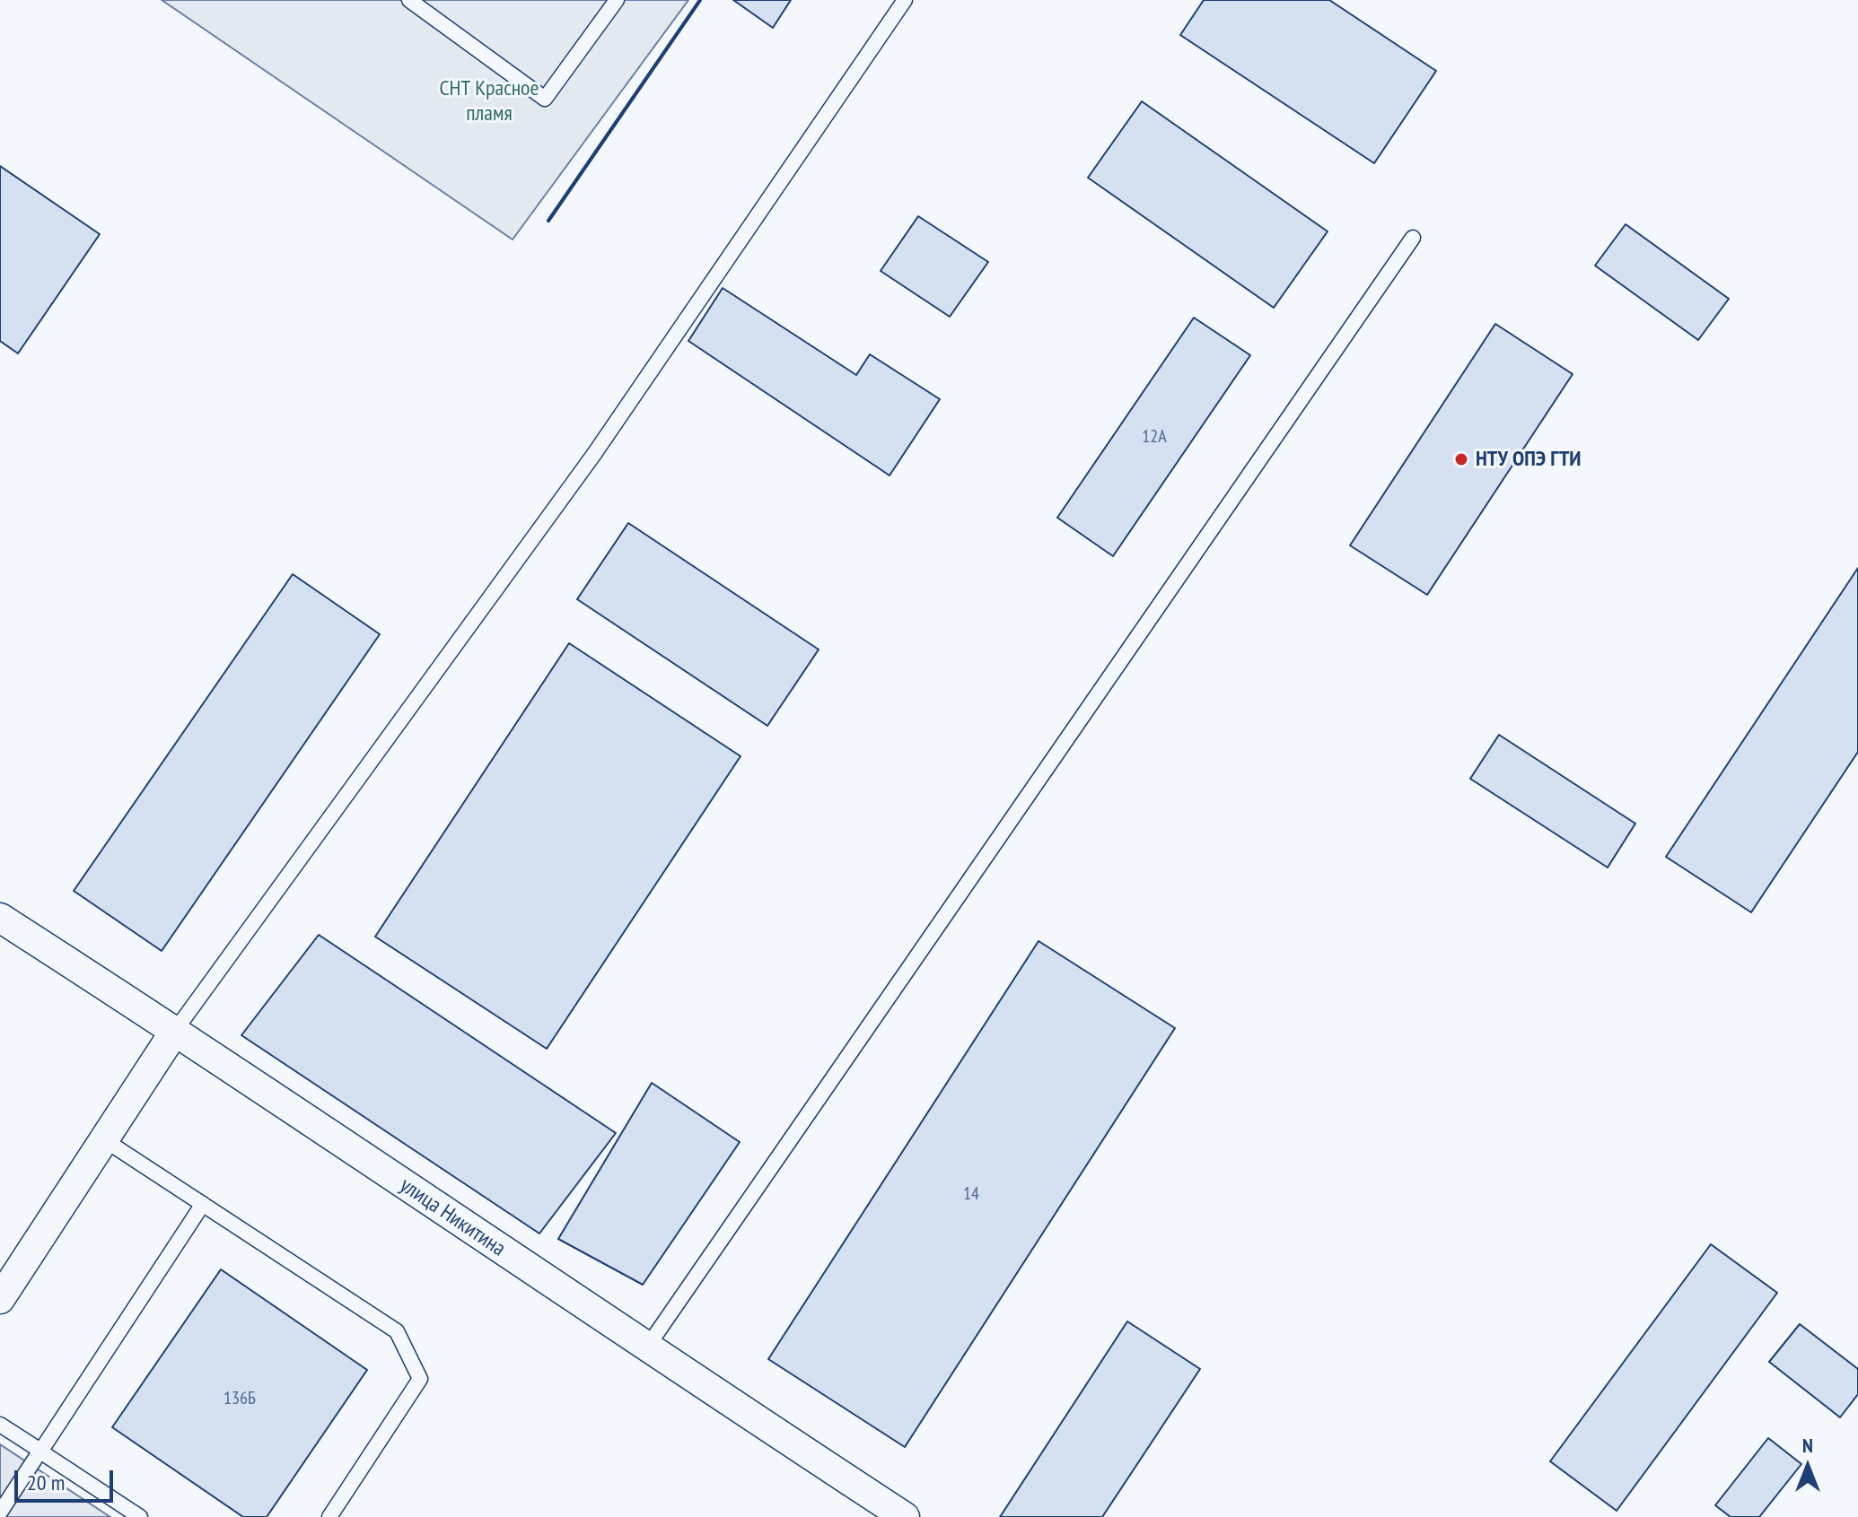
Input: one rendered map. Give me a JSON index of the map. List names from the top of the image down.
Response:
{
  "streets": {
    "street": ["улица Никитина"]
  },
  "parks": ["СНТ Красное пламя"],
  "places": ["НТУ ОПЭ ГТИ"],
  "house_numbers": ["12А", "14", "136Б"],
  "scale_bar": "20 m",
  "north": "top"
}
